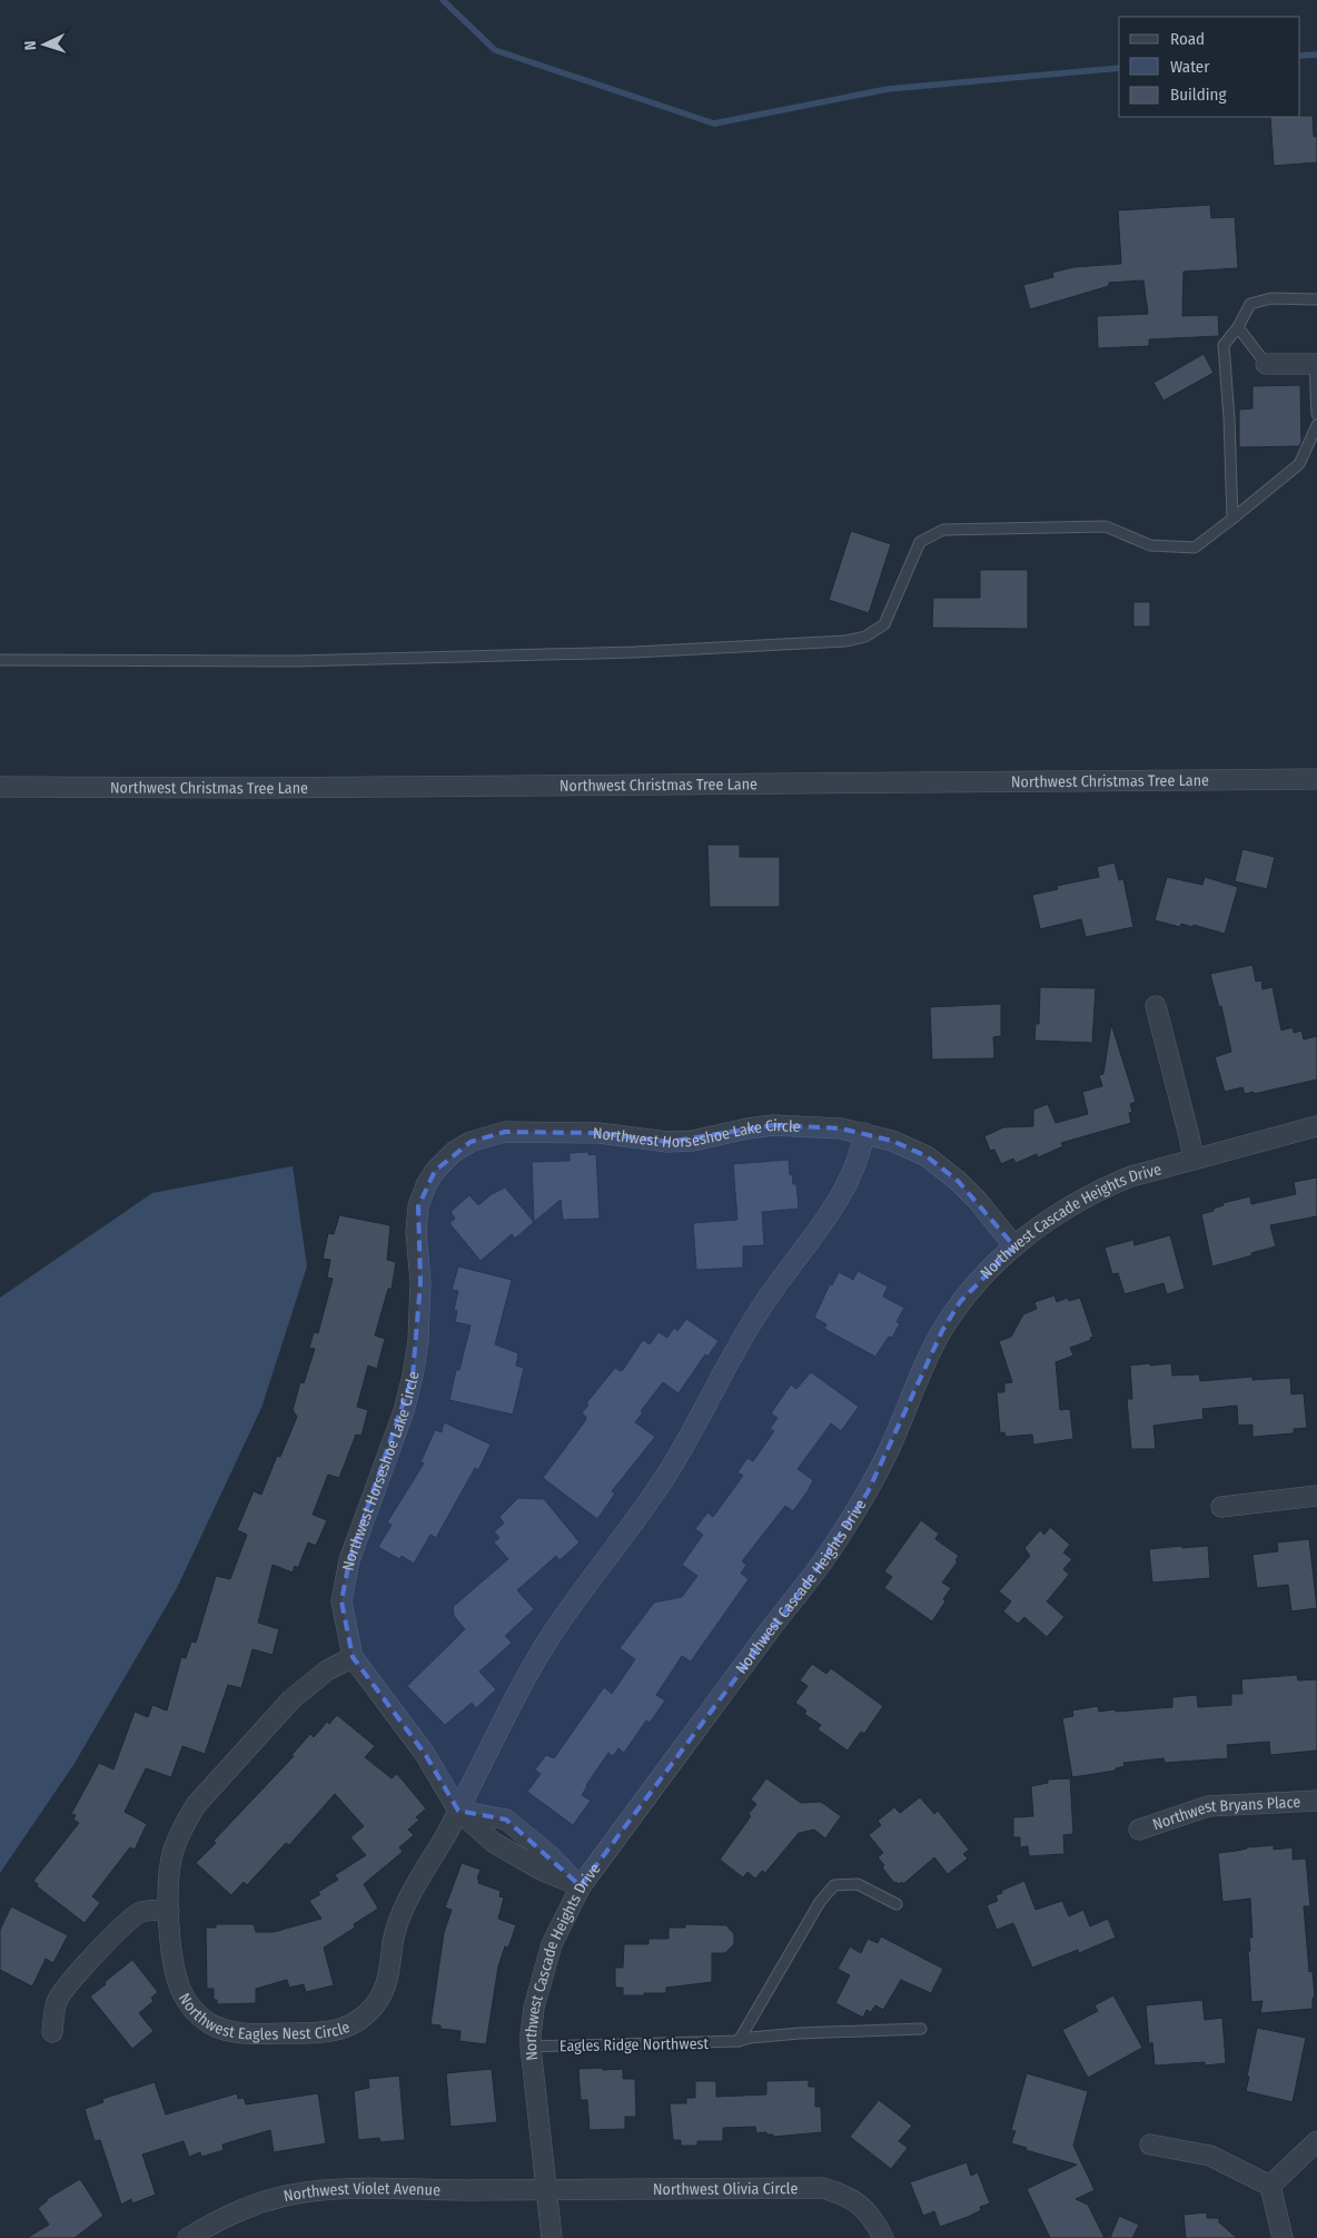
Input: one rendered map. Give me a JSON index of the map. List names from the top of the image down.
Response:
{
  "streets": {
    "street": [
      "Northwest Christmas Tree Lane",
      "Northwest Horseshoe Lake Circle",
      "Northwest Cascade Heights Drive",
      "Northwest Bryans Place",
      "Northwest Eagles Nest Circle",
      "Northwest Olivia Circle",
      "Northwest Violet Avenue"
    ],
    "lane": ["Eagles Ridge Northwest"]
  },
  "crossings": [
    ["Northwest Horseshoe Lake Circle", "Northwest Cascade Heights Drive"],
    ["Northwest Horseshoe Lake Circle", "Northwest Eagles Nest Circle"],
    ["Northwest Cascade Heights Drive", "Eagles Ridge Northwest"],
    ["Northwest Cascade Heights Drive", "Northwest Olivia Circle"],
    ["Northwest Cascade Heights Drive", "Northwest Violet Avenue"],
    ["Northwest Olivia Circle", "Northwest Violet Avenue"]
  ],
  "legend": ["Road", "Water", "Building"],
  "north": "left"
}
